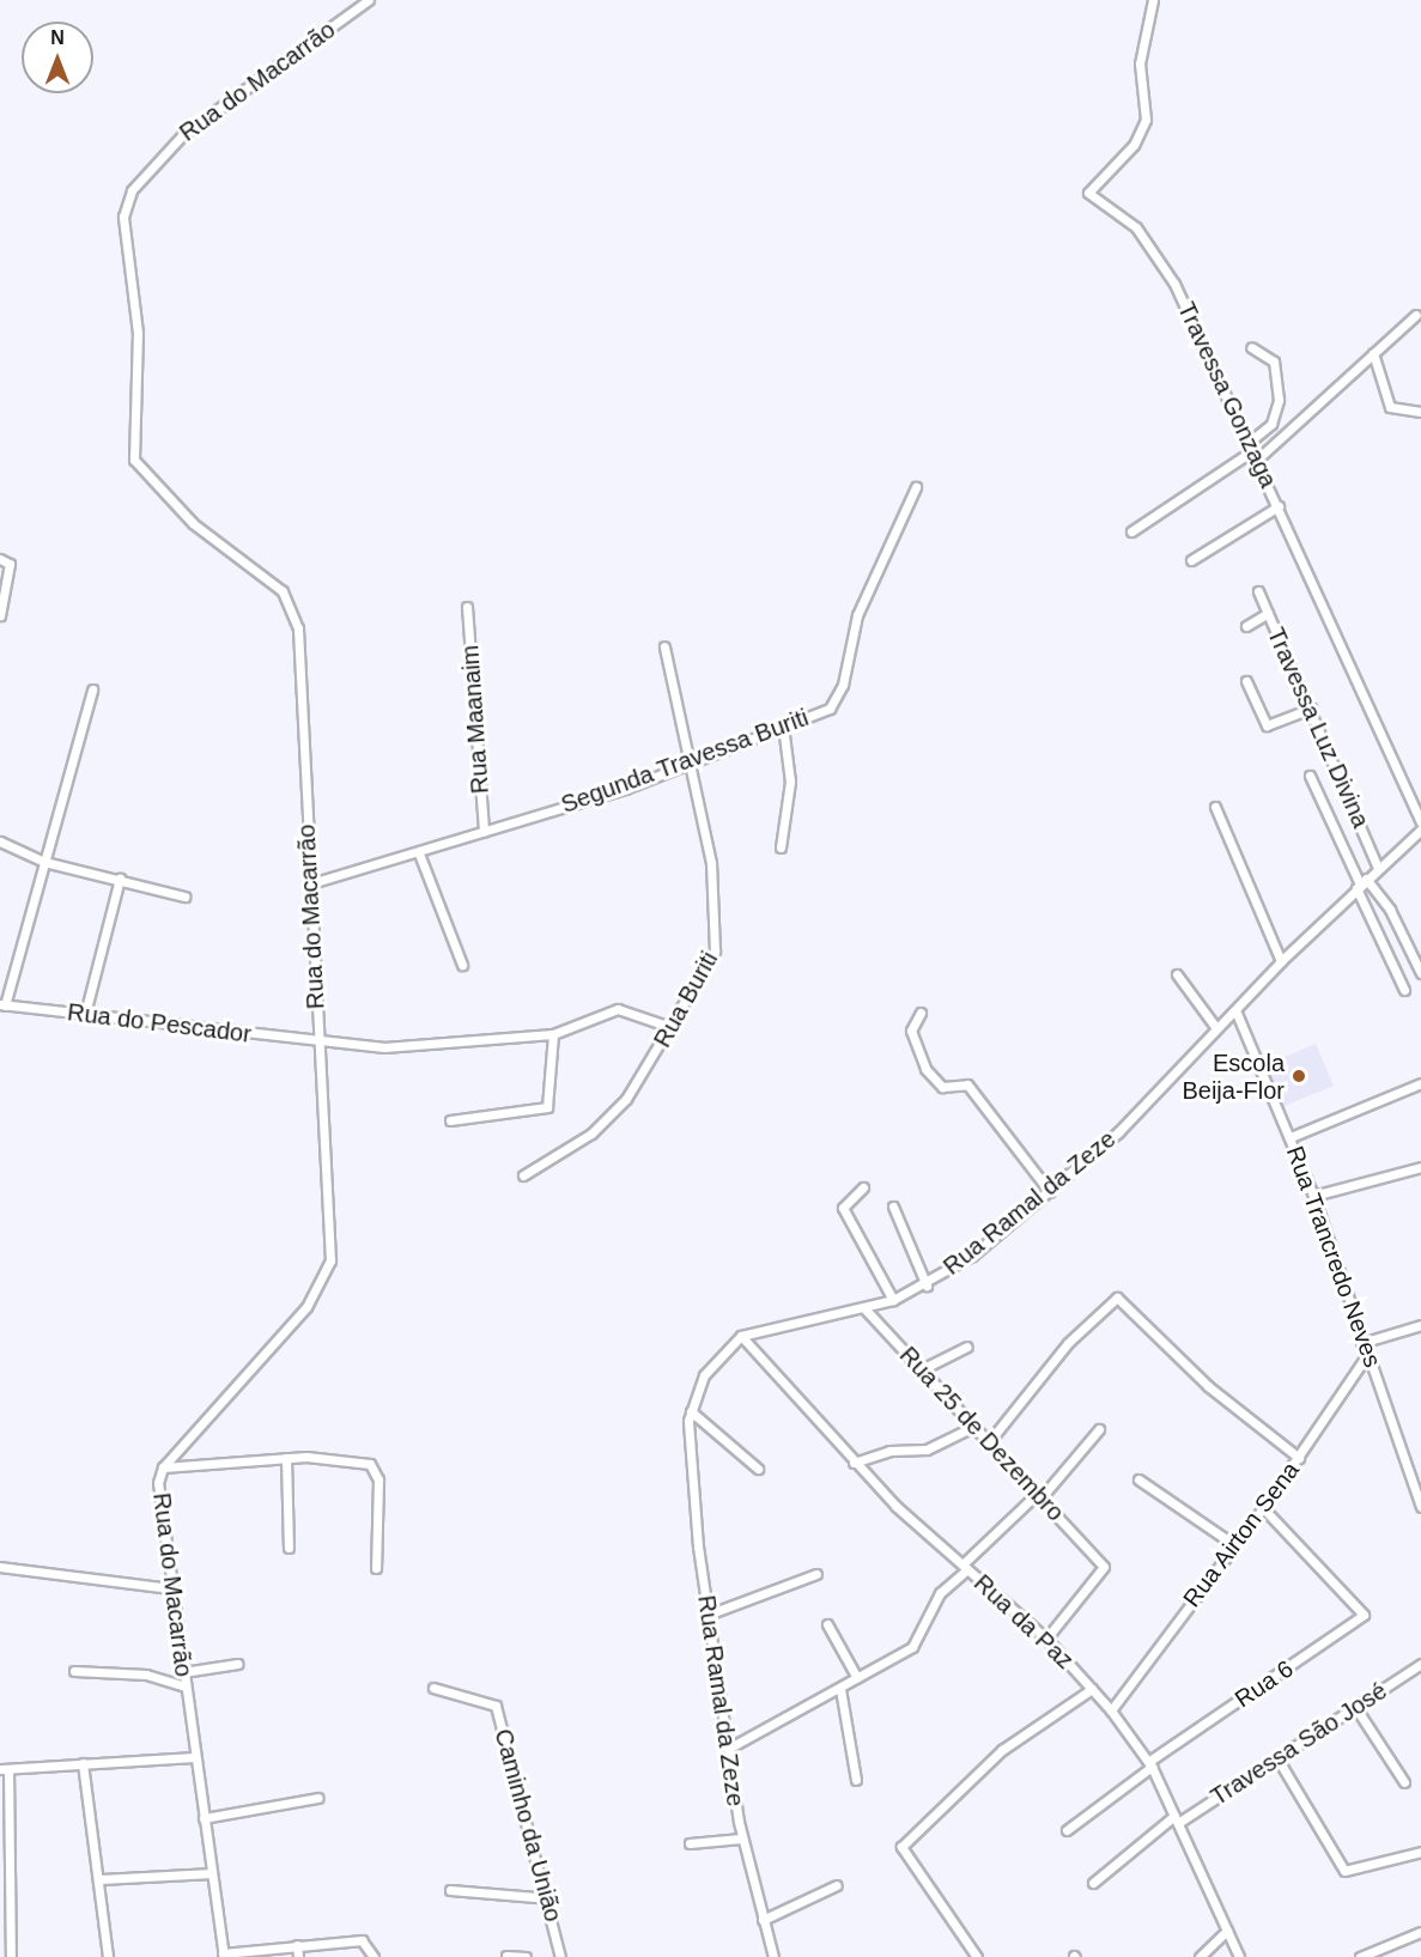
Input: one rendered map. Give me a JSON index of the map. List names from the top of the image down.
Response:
{
  "streets": {
    "street": [
      "Rua do Macarrão",
      "Travessa Gonzaga",
      "Rua Maanaim",
      "Travessa Luz Divina",
      "Segunda Travessa Buriti",
      "Rua Buriti",
      "Rua do Pescador",
      "Rua Ramal da Zeze",
      "Rua Trancredo Neves",
      "Rua 25 de Dezembro",
      "Rua Airton Sena",
      "Rua da Paz",
      "Rua 6",
      "Travessa São José",
      "Caminho da União"
    ]
  },
  "crossings": [
    ["Rua do Macarrão", "Segunda Travessa Buriti"],
    ["Rua do Macarrão", "Rua do Pescador"],
    ["Rua Maanaim", "Segunda Travessa Buriti"],
    ["Travessa Luz Divina", "Rua Ramal da Zeze"],
    ["Segunda Travessa Buriti", "Rua Buriti"],
    ["Rua Buriti", "Rua do Pescador"],
    ["Rua Ramal da Zeze", "Rua Trancredo Neves"],
    ["Rua Ramal da Zeze", "Rua 25 de Dezembro"],
    ["Rua Ramal da Zeze", "Rua da Paz"],
    ["Rua Trancredo Neves", "Rua Airton Sena"],
    ["Rua 25 de Dezembro", "Rua da Paz"],
    ["Rua Airton Sena", "Rua da Paz"],
    ["Rua Airton Sena", "Rua 6"],
    ["Rua da Paz", "Rua 6"],
    ["Rua da Paz", "Travessa São José"]
  ],
  "places": ["Escola Beija-Flor"],
  "north": "top"
}
